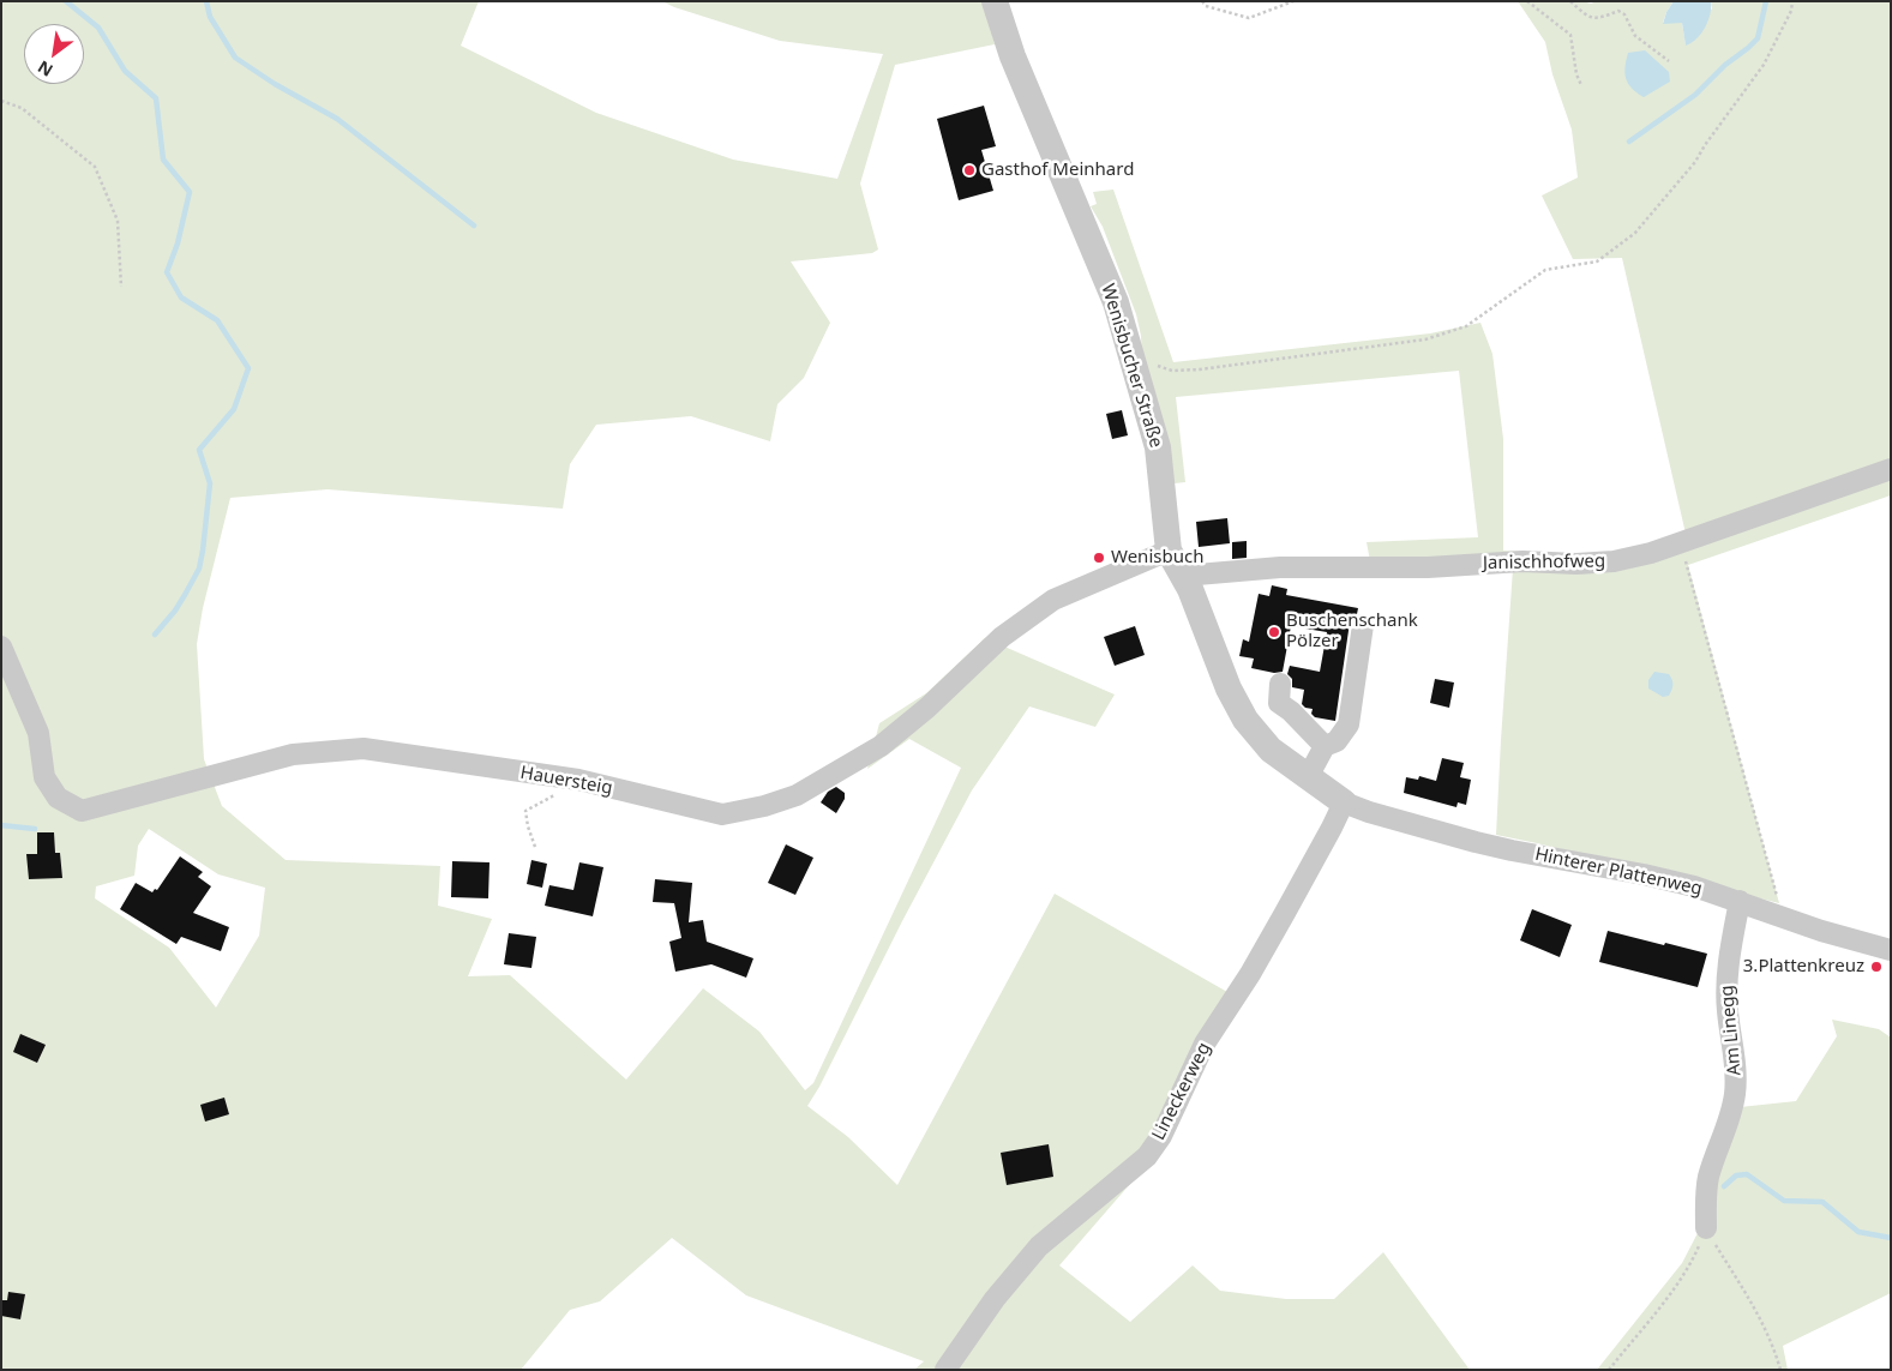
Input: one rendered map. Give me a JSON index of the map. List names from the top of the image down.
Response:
{
  "streets": {
    "street": [
      "Wenisbucher Straße",
      "Janischhofweg",
      "Hauersteig",
      "Hinterer Plattenweg",
      "Am Linegg",
      "Lineckerweg"
    ]
  },
  "crossings": [
    ["Wenisbucher Straße", "Janischhofweg"],
    ["Wenisbucher Straße", "Hauersteig"],
    ["Wenisbucher Straße", "Hinterer Plattenweg"],
    ["Wenisbucher Straße", "Lineckerweg"],
    ["Hinterer Plattenweg", "Am Linegg"],
    ["Hinterer Plattenweg", "Lineckerweg"]
  ],
  "places": [
    "Gasthof Meinhard",
    "Wenisbuch",
    "Buschenschank Pölzer",
    "3.Plattenkreuz"
  ],
  "north": "bottom left"
}
